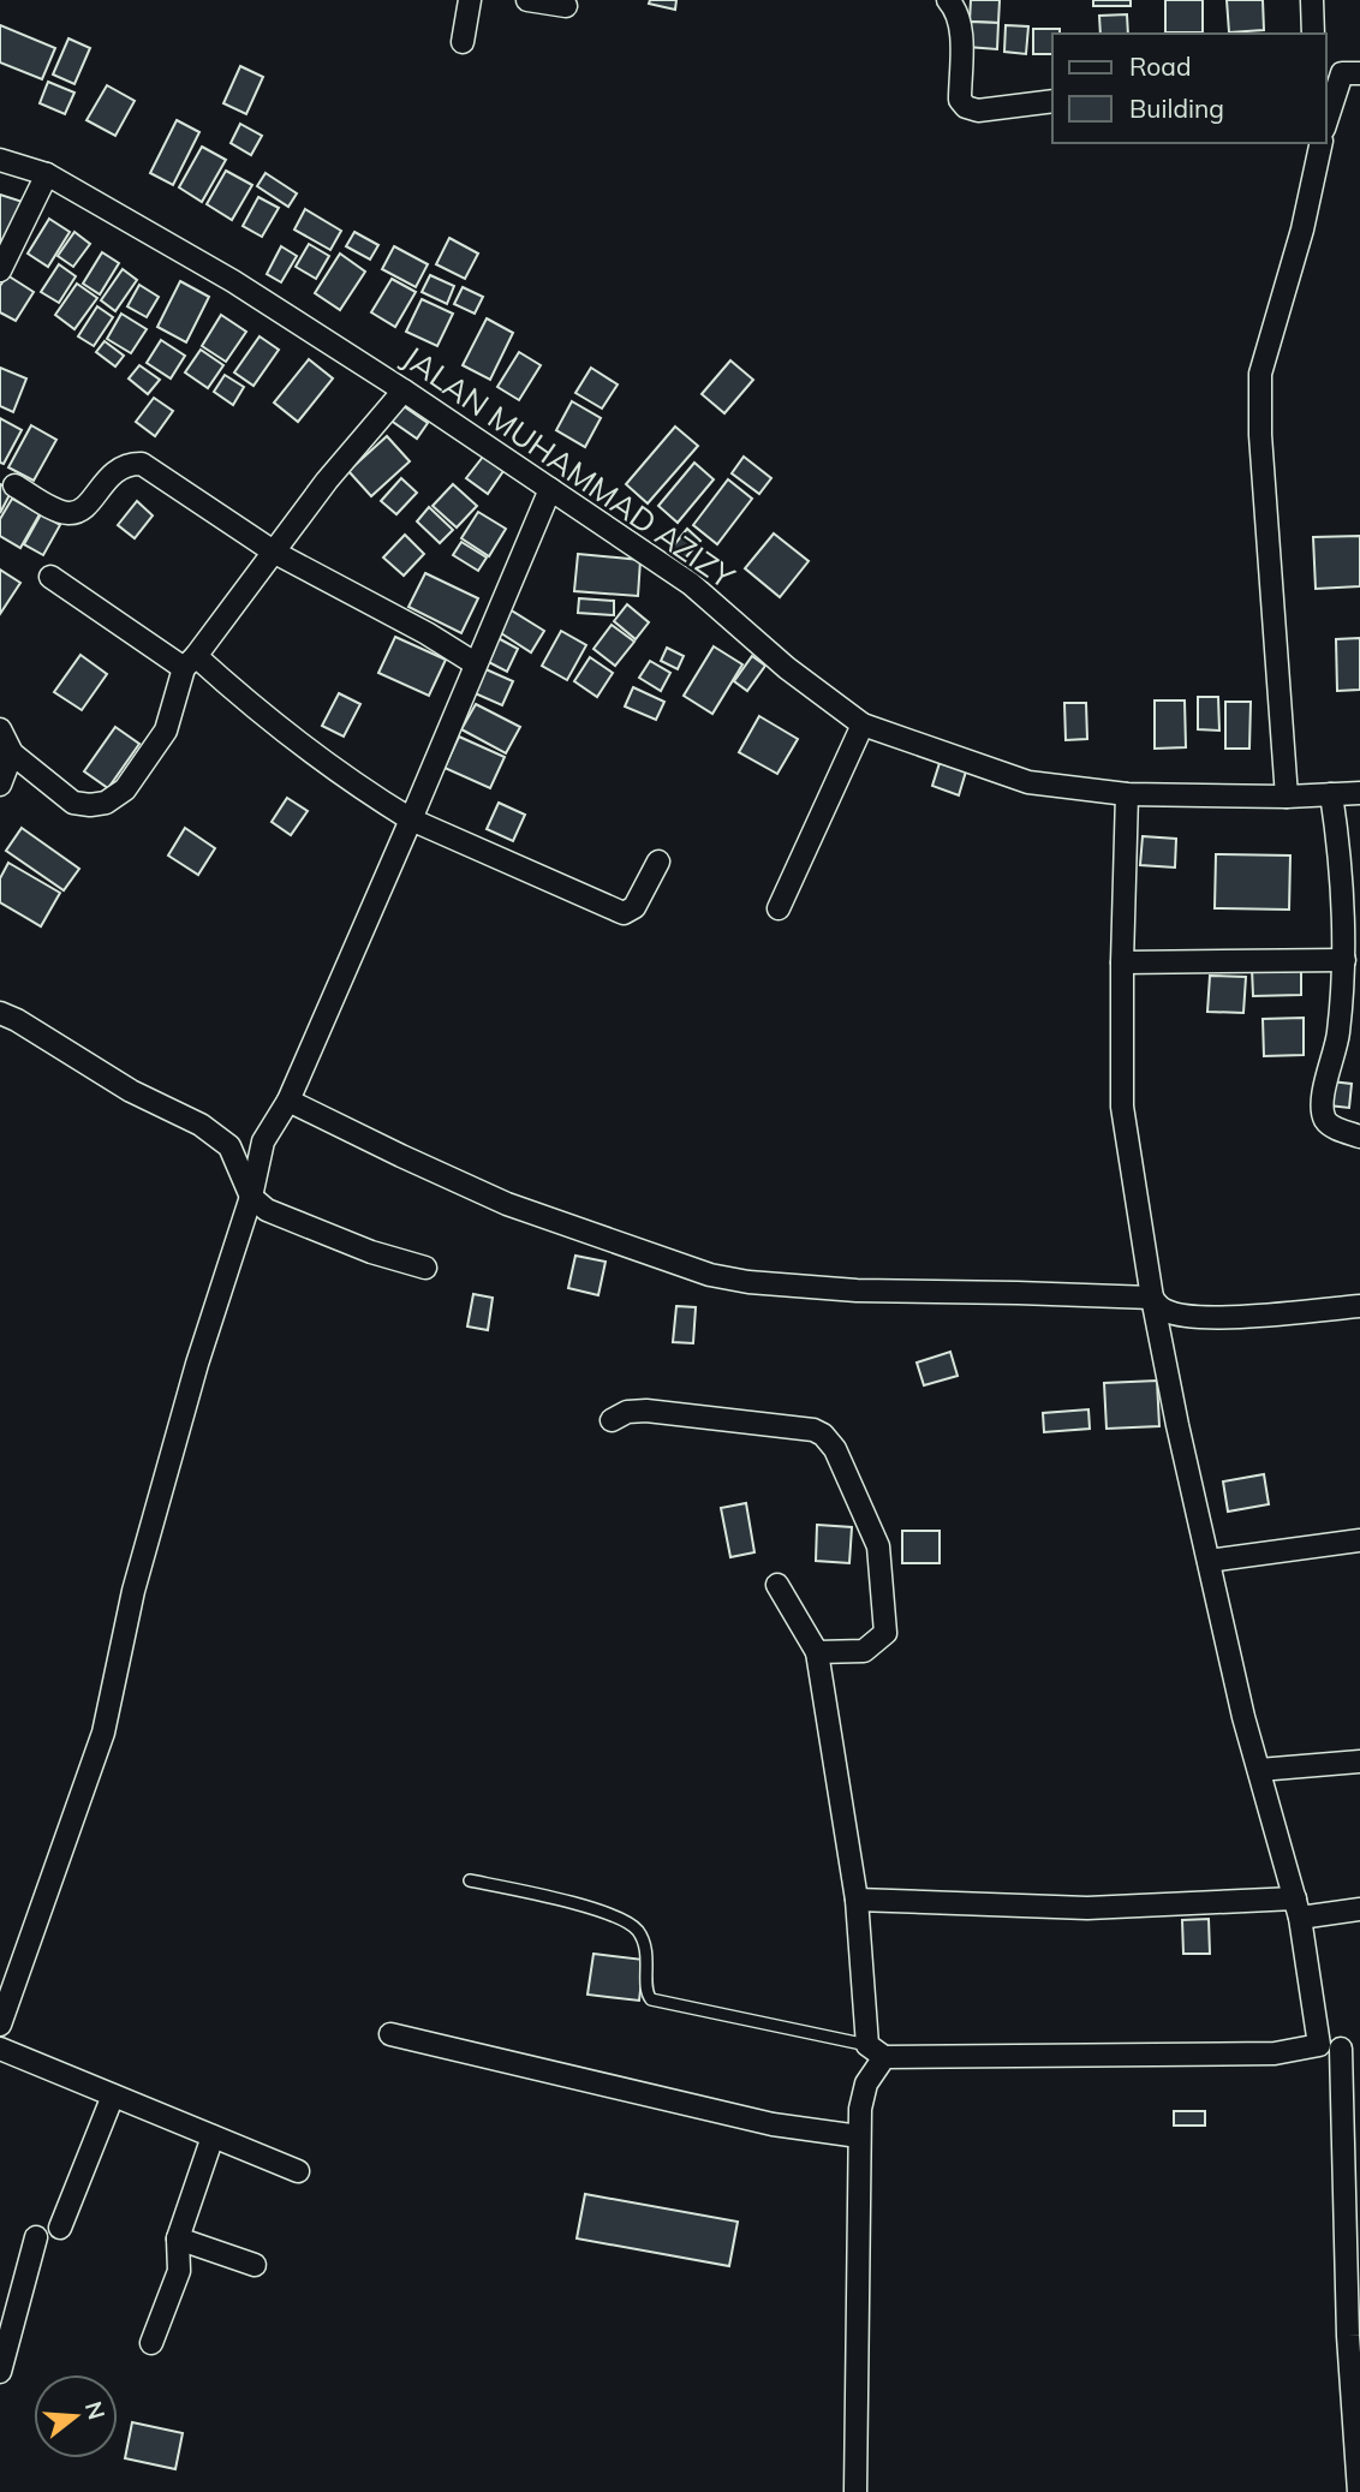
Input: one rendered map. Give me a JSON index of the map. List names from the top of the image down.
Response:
{
  "streets": {
    "street": ["JALAN MUHAMMAD AZIZY"]
  },
  "legend": ["Road", "Building"],
  "north": "right"
}
